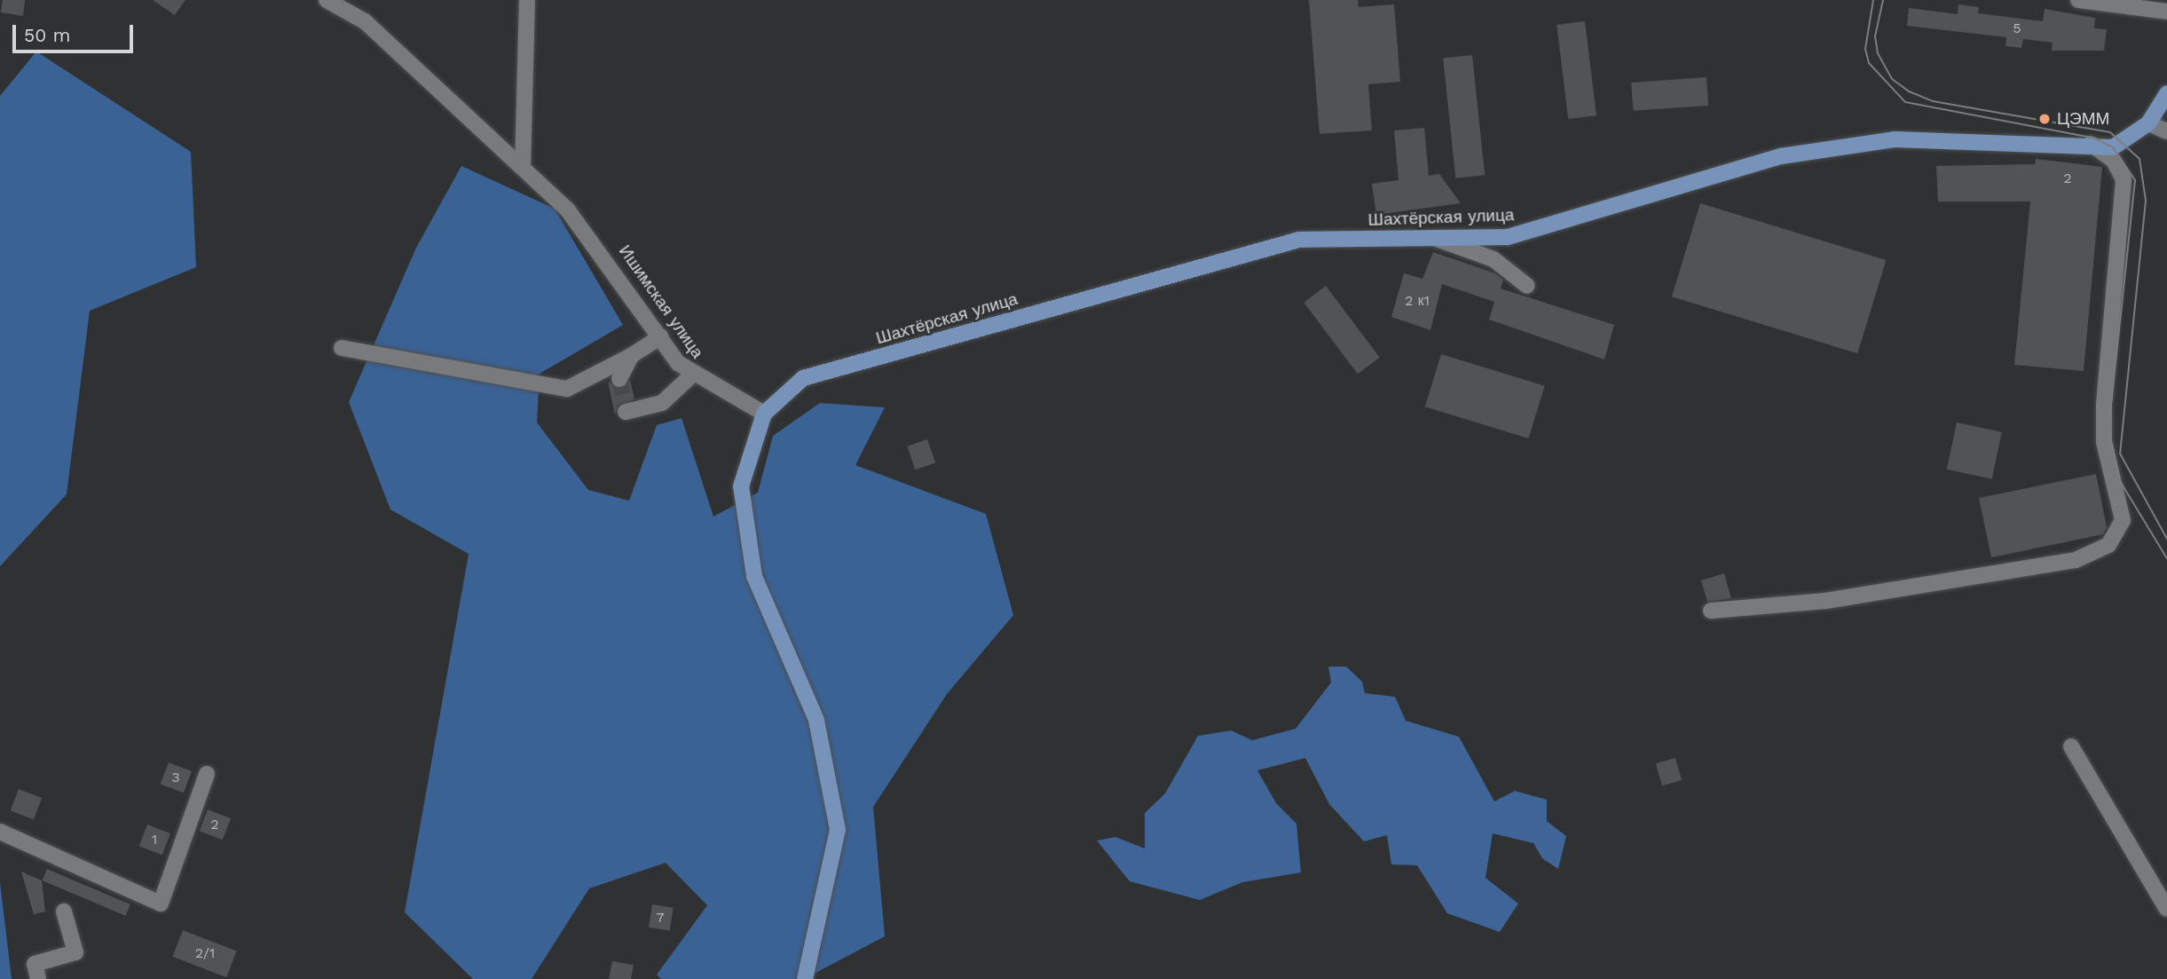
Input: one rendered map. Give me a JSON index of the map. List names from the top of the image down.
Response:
{
  "streets": {
    "main road": ["Шахтёрская улица"],
    "street": ["Ишимская улица"]
  },
  "crossings": [
    ["Шахтёрская улица", "Ишимская улица"]
  ],
  "places": ["ЦЭММ"],
  "house_numbers": [
    "5",
    "2",
    "2 к1",
    "3",
    "2",
    "1",
    "7",
    "2/1"
  ],
  "scale_bar": "50 m"
}
